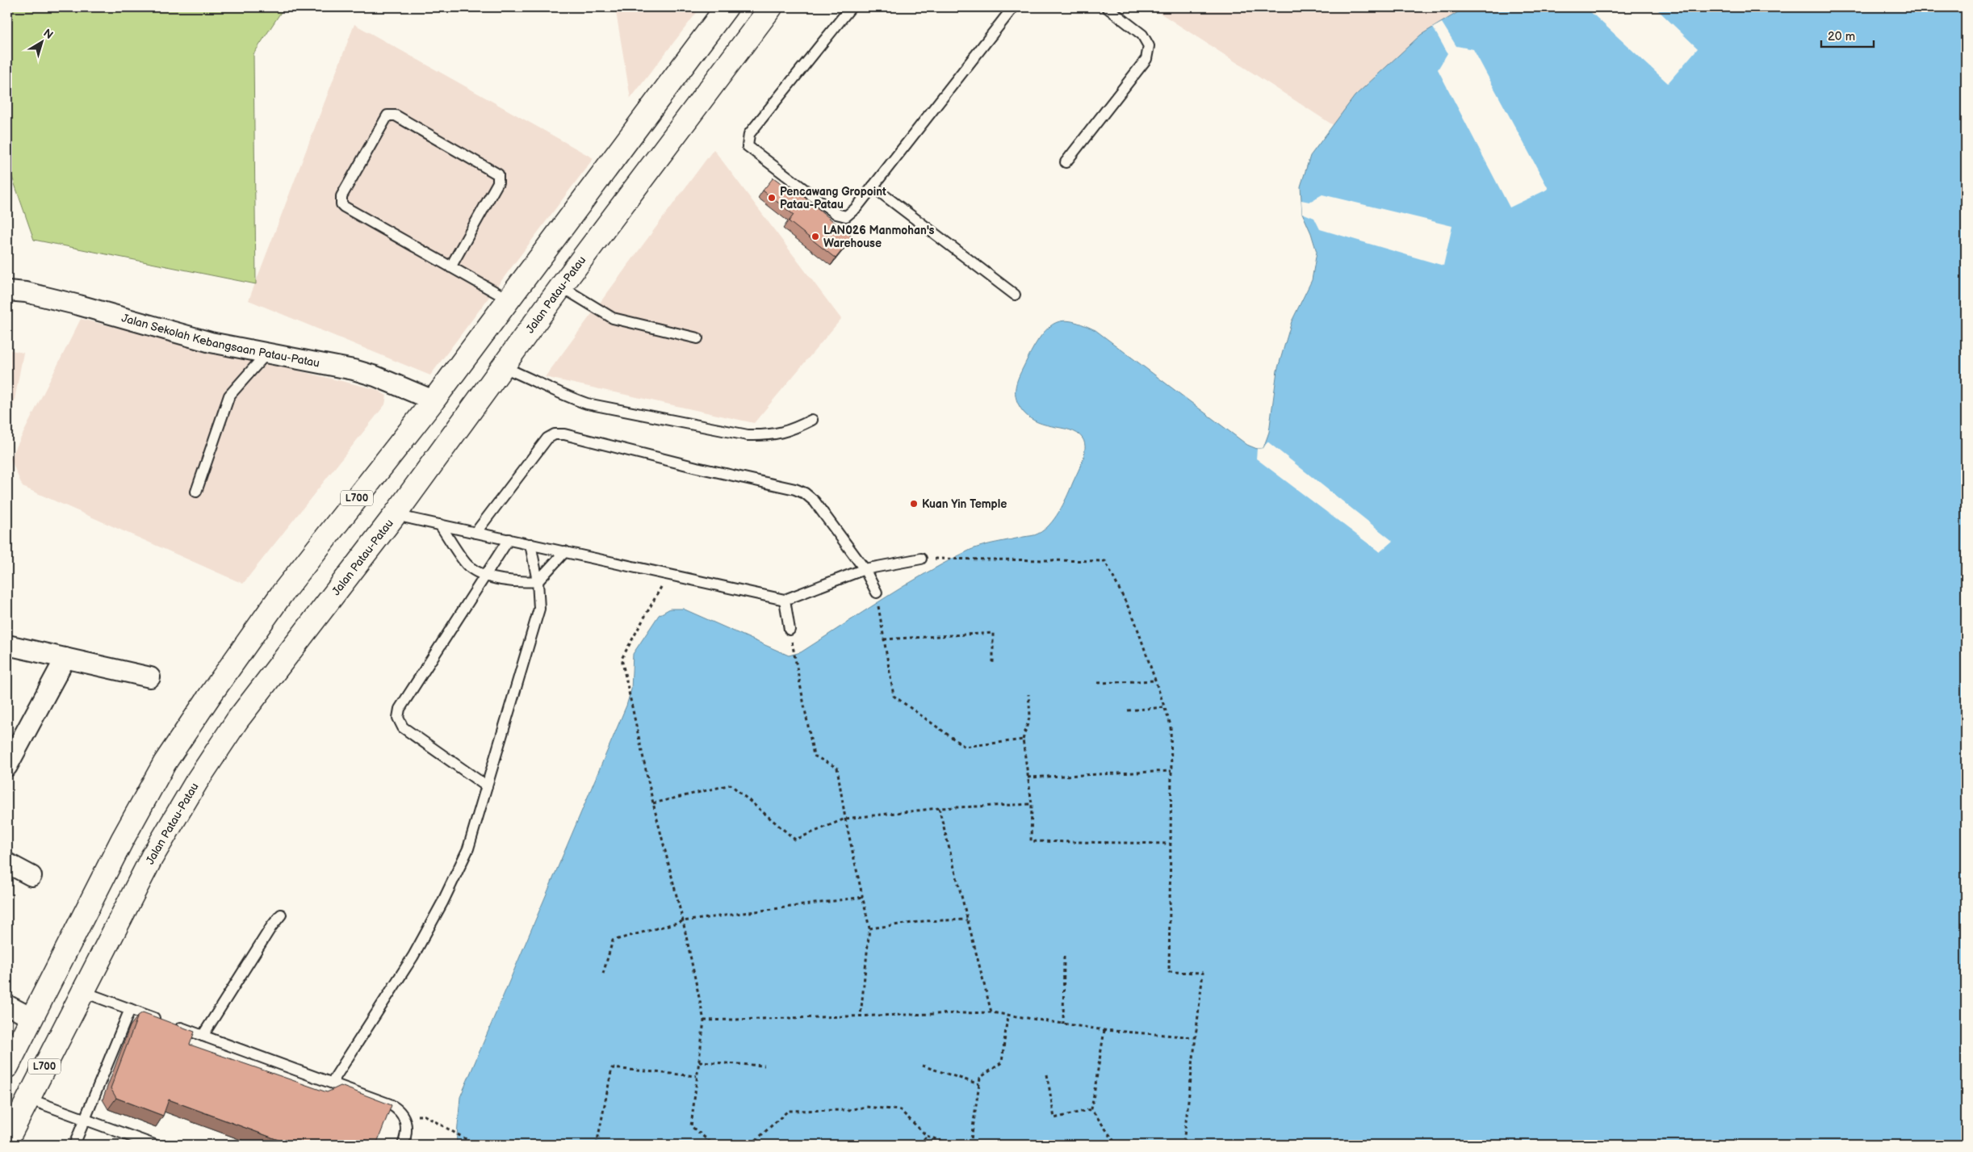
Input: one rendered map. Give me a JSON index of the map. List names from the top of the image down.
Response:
{
  "streets": {
    "main road": ["Jalan Patau-Patau", "L700"],
    "street": ["Jalan Sekolah Kebangsaan Patau-Patau"]
  },
  "crossings": [
    ["Jalan Sekolah Kebangsaan Patau-Patau", "L700"]
  ],
  "places": ["Pencawang Gropoint Patau-Patau", "LAN026 Manmohan's Warehouse", "Kuan Yin Temple"],
  "scale_bar": "20 m",
  "north": "top right"
}
